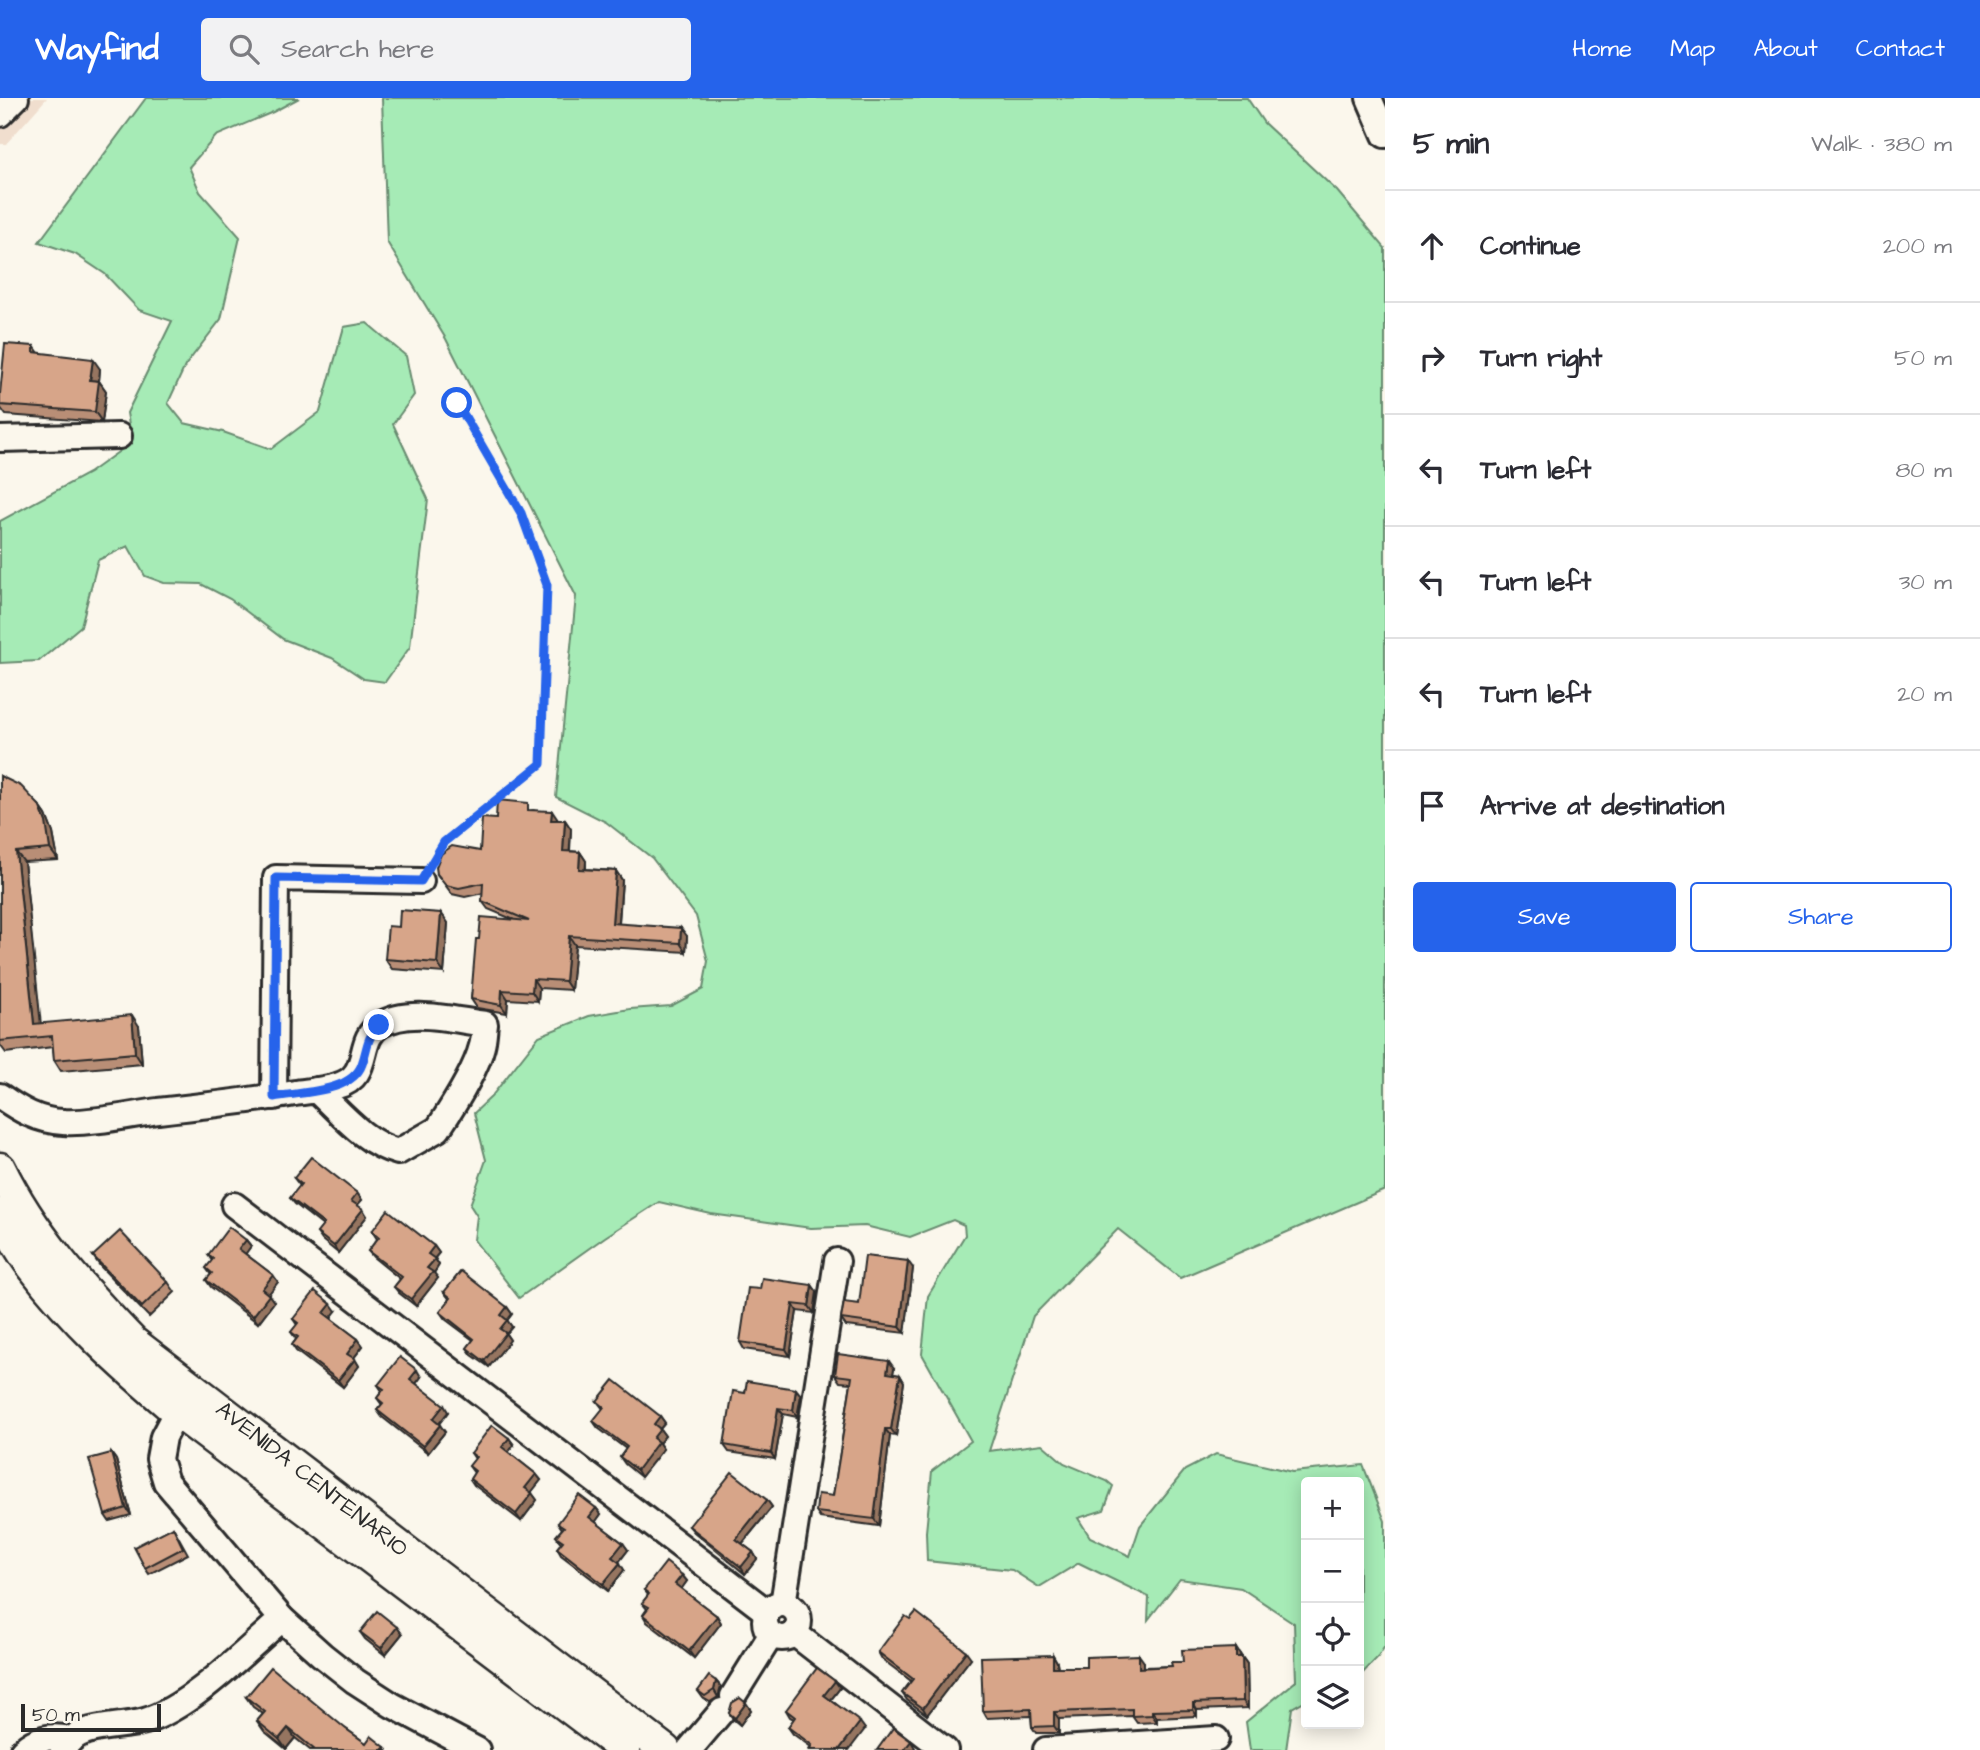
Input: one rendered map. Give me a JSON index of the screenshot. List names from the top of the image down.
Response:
{
  "streets": {
    "main road": ["AVENIDA CENTENARIO"]
  },
  "scale_bar": "50 m",
  "page": {
    "header": "Wayfind",
    "search": "Search here",
    "nav": [
      "Home",
      "Map",
      "About",
      "Contact"
    ],
    "heading": ["5 min", "Walk · 380 m"],
    "list": [
      ["Continue", "200 m"],
      ["Turn right", "50 m"],
      ["Turn left", "80 m"],
      ["Turn left", "30 m"],
      ["Turn left", "20 m"],
      "Arrive at destination"
    ],
    "buttons": ["Save", "Share"],
    "map_buttons": ["+", "−"],
    "scale": "50 m"
  }
}
